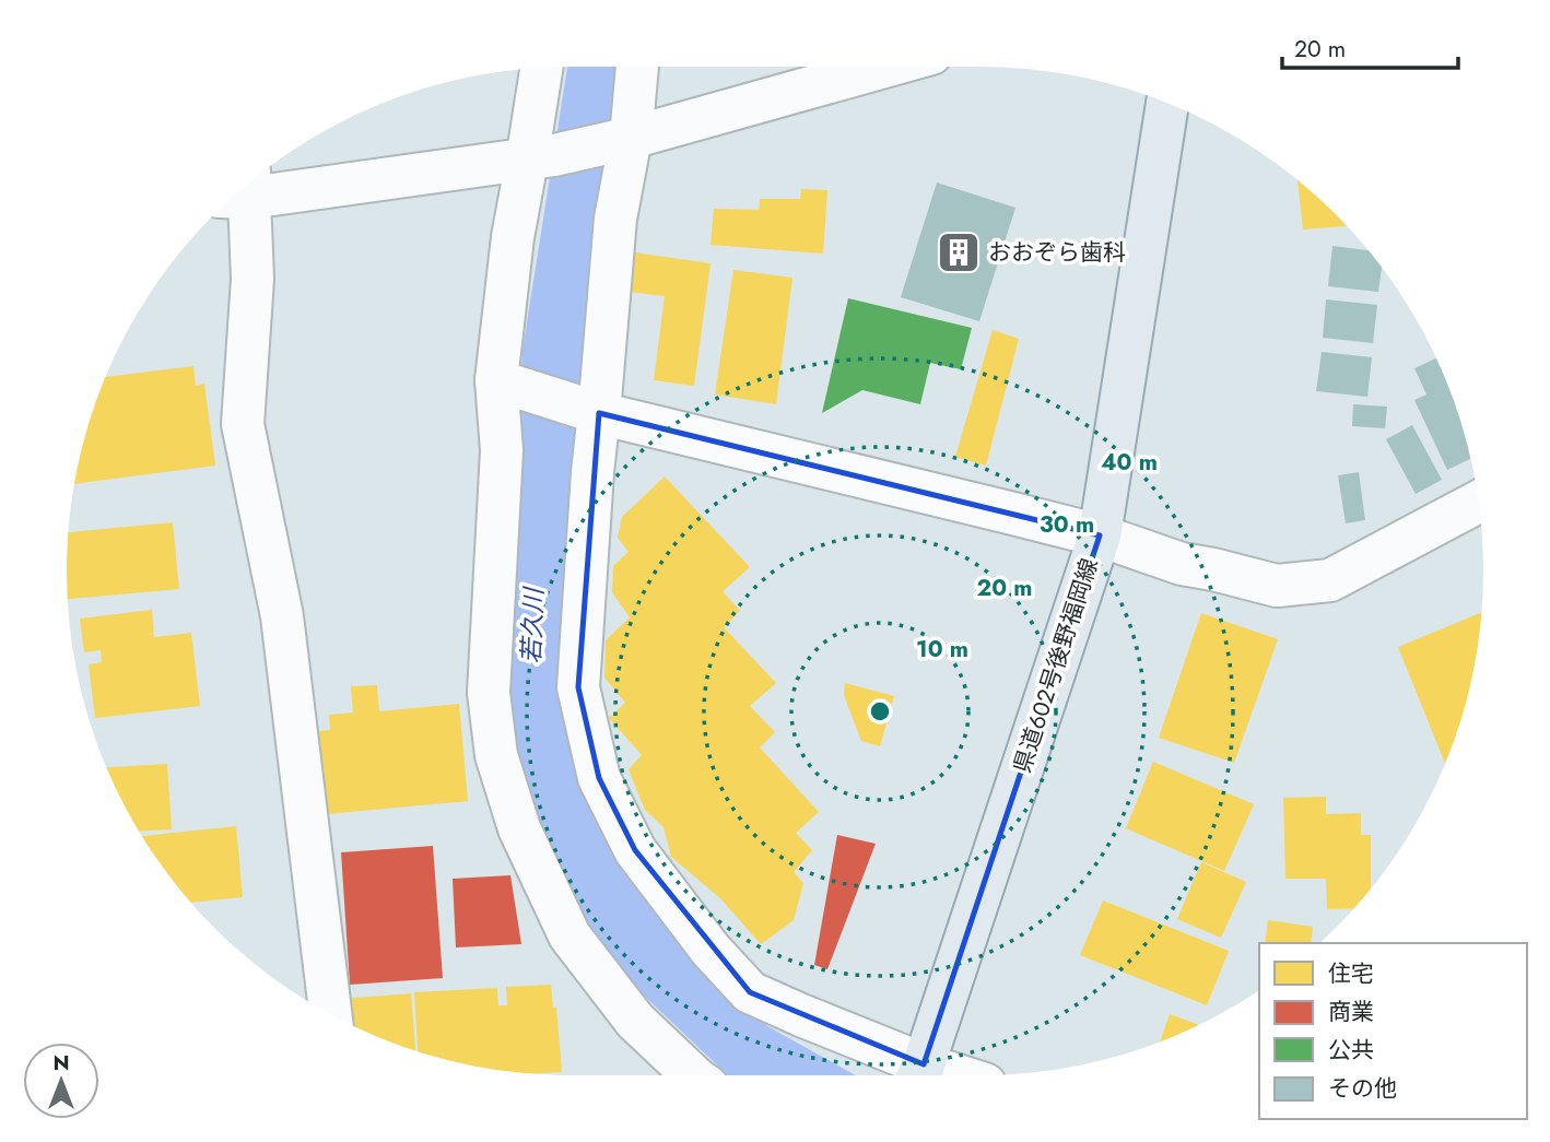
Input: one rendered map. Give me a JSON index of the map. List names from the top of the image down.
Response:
{
  "streets": {
    "main road": ["県道602号後野福岡線"]
  },
  "water": ["若久川"],
  "places": {
    "building": ["おおぞら歯科"]
  },
  "legend": [
    "住宅",
    "商業",
    "公共",
    "その他"
  ],
  "scale_bar": "20 m",
  "north": "top",
  "rings": [
    "40 m",
    "30 m",
    "20 m",
    "10 m"
  ]
}
